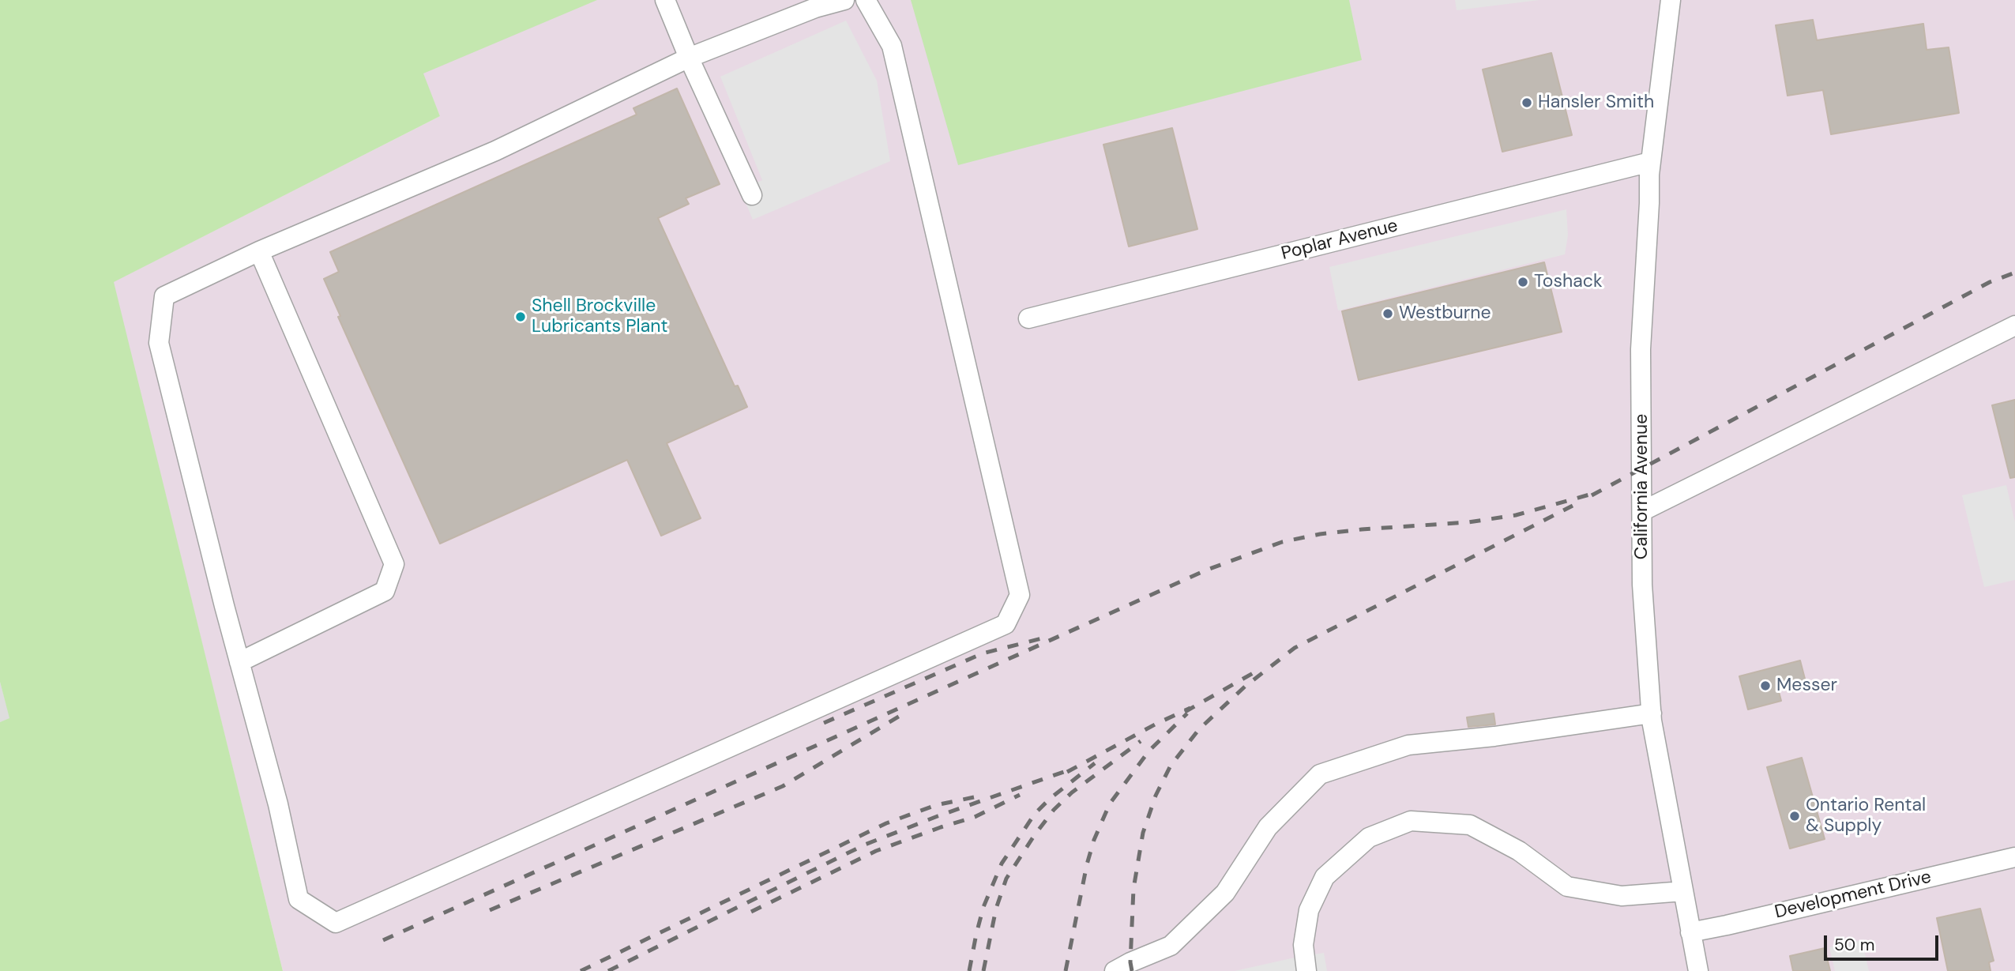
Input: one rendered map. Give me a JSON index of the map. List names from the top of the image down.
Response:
{
  "streets": {
    "street": ["Poplar Avenue", "California Avenue", "Development Drive"]
  },
  "crossings": [
    ["Poplar Avenue", "California Avenue"],
    ["California Avenue", "Development Drive"]
  ],
  "places": [
    "Hansler Smith",
    "Toshack",
    "Westburne",
    "Shell Brockville Lubricants Plant",
    "Messer",
    "Ontario Rental & Supply"
  ],
  "scale_bar": "50 m"
}
